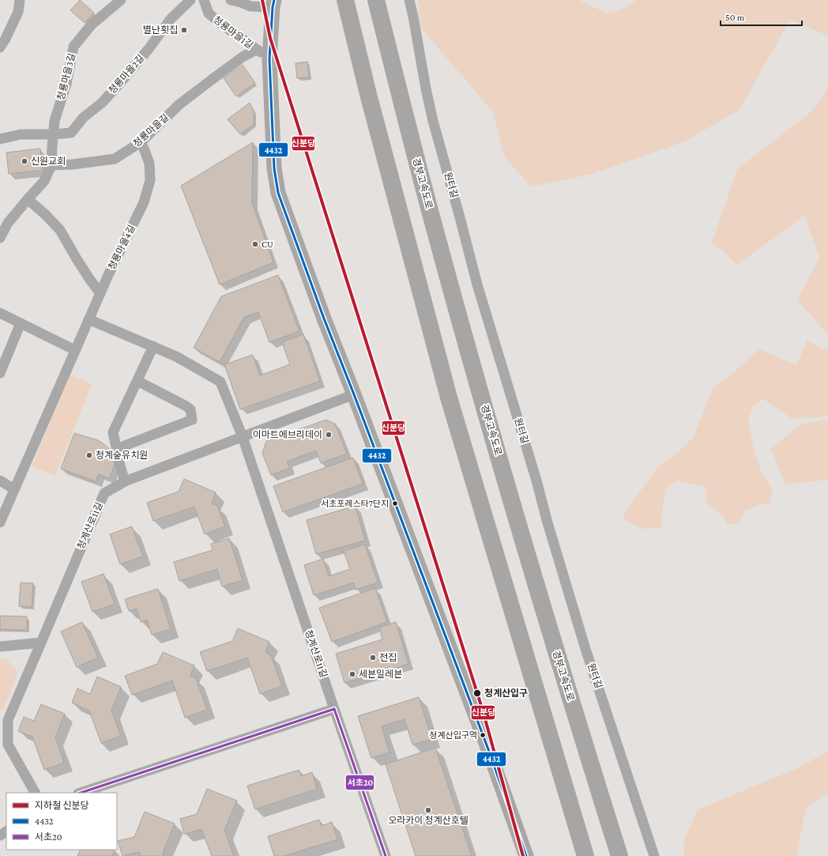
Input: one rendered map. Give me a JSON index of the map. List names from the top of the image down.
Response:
{
  "streets": {
    "highway": ["경부고속도로"],
    "street": [
      "청룡마을1길",
      "청룡마을2길",
      "청룡마을3길",
      "청룡마을길",
      "원터길",
      "청룡마을4길",
      "청계산로11길"
    ]
  },
  "crossings": [
    ["청룡마을1길", "청룡마을길"],
    ["청룡마을2길", "청룡마을3길"],
    ["청룡마을3길", "청룡마을길"],
    ["청룡마을길", "청룡마을4길"]
  ],
  "places": [
    "별난횟집",
    "신원교회",
    "CU",
    "이마트에브리데이",
    "청계숲유치원",
    "서초포레스타7단지",
    "전집",
    "세븐일레븐",
    "청계산입구",
    "청계산입구역",
    "오라카이 청계산호텔"
  ],
  "lines": ["metro line 신분당", "transit line 4432", "transit line 서초20"],
  "legend": ["지하철 신분당", "4432", "서초20"],
  "scale_bar": "50 m"
}
